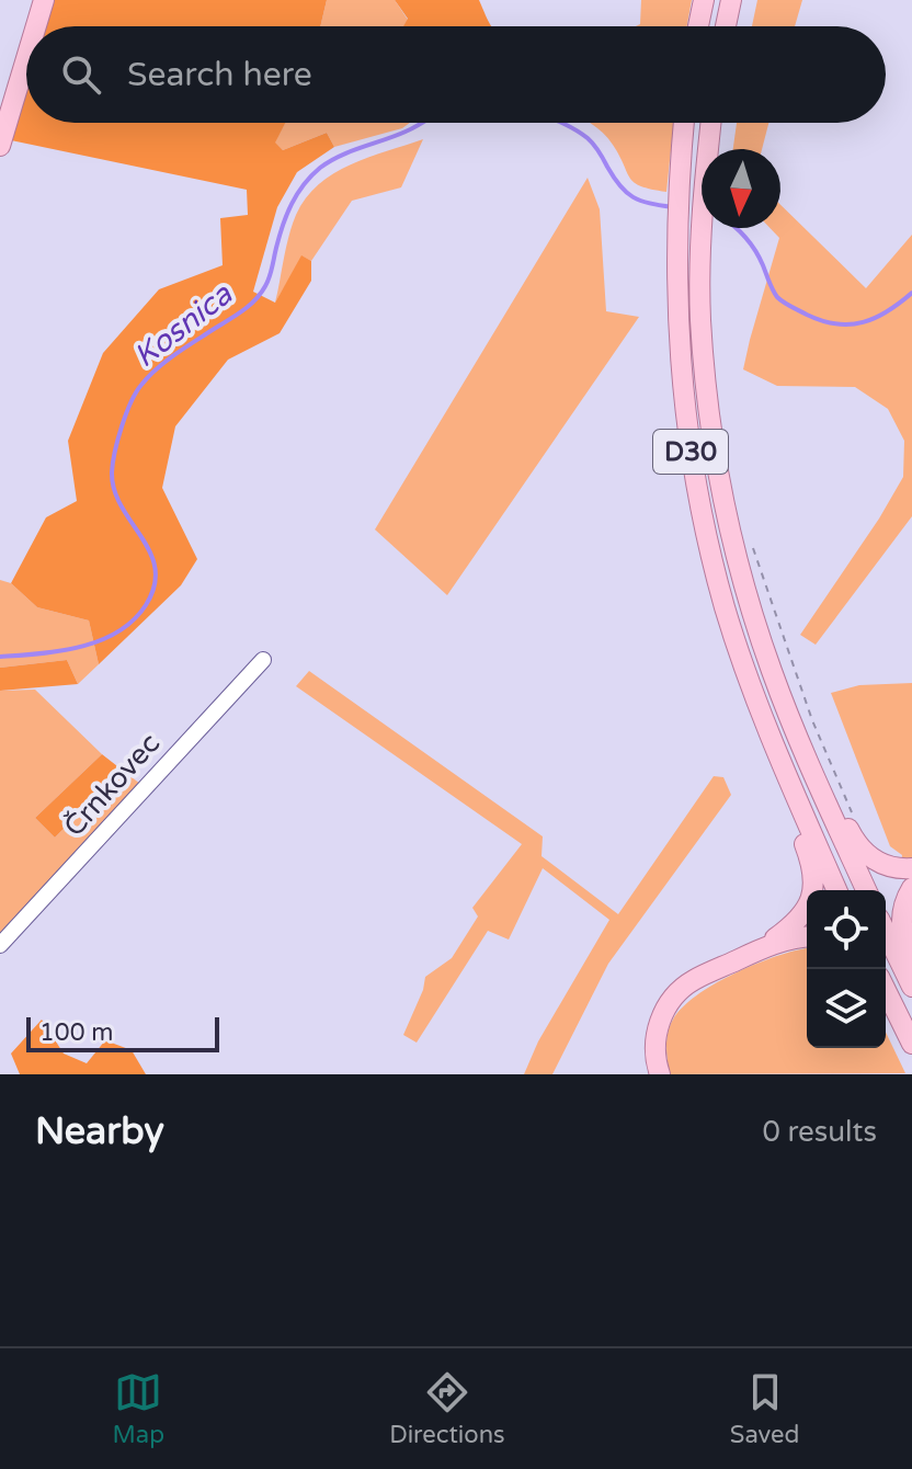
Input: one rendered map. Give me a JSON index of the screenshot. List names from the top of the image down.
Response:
{
  "streets": {
    "main road": ["D30"],
    "street": ["Črnkovec"]
  },
  "water": ["Kosnica"],
  "scale_bar": "100 m",
  "north": "bottom",
  "page": {
    "search": "Search here",
    "scale": "100 m",
    "heading": ["Nearby", "0 results"],
    "nav": ["Map", "Directions", "Saved"]
  }
}
